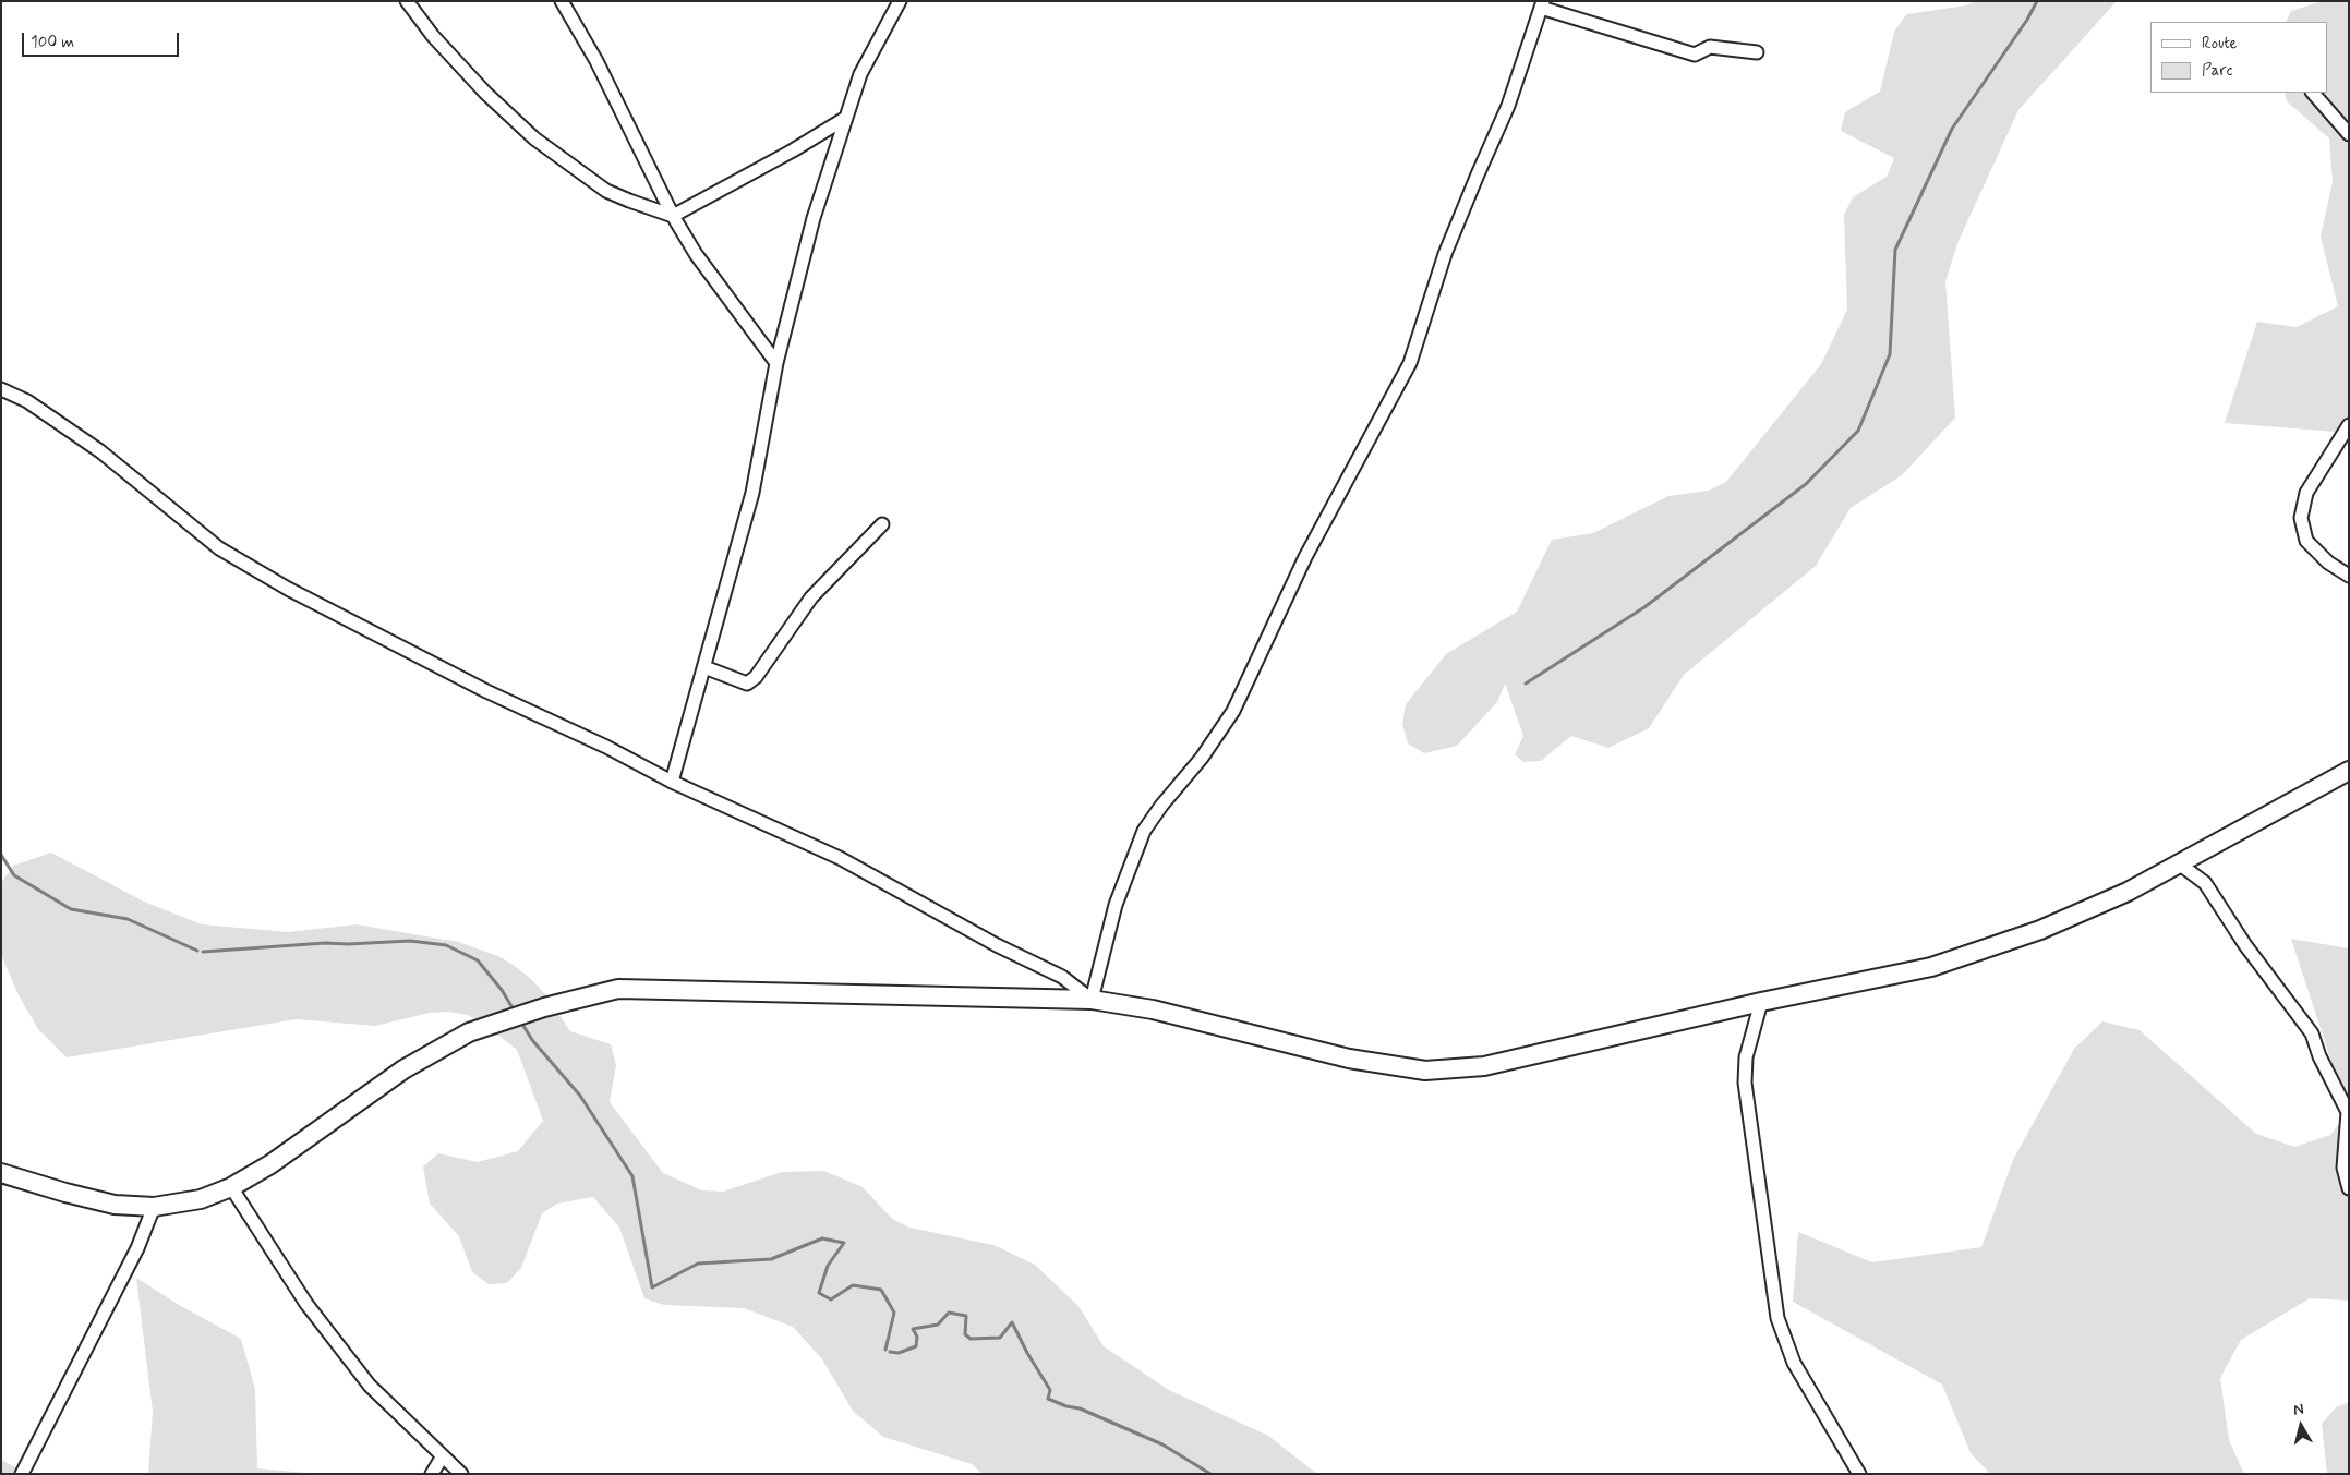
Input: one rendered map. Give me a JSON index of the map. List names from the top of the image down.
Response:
{
  "legend": ["Route", "Parc"],
  "scale_bar": "100 m",
  "north": "top"
}
